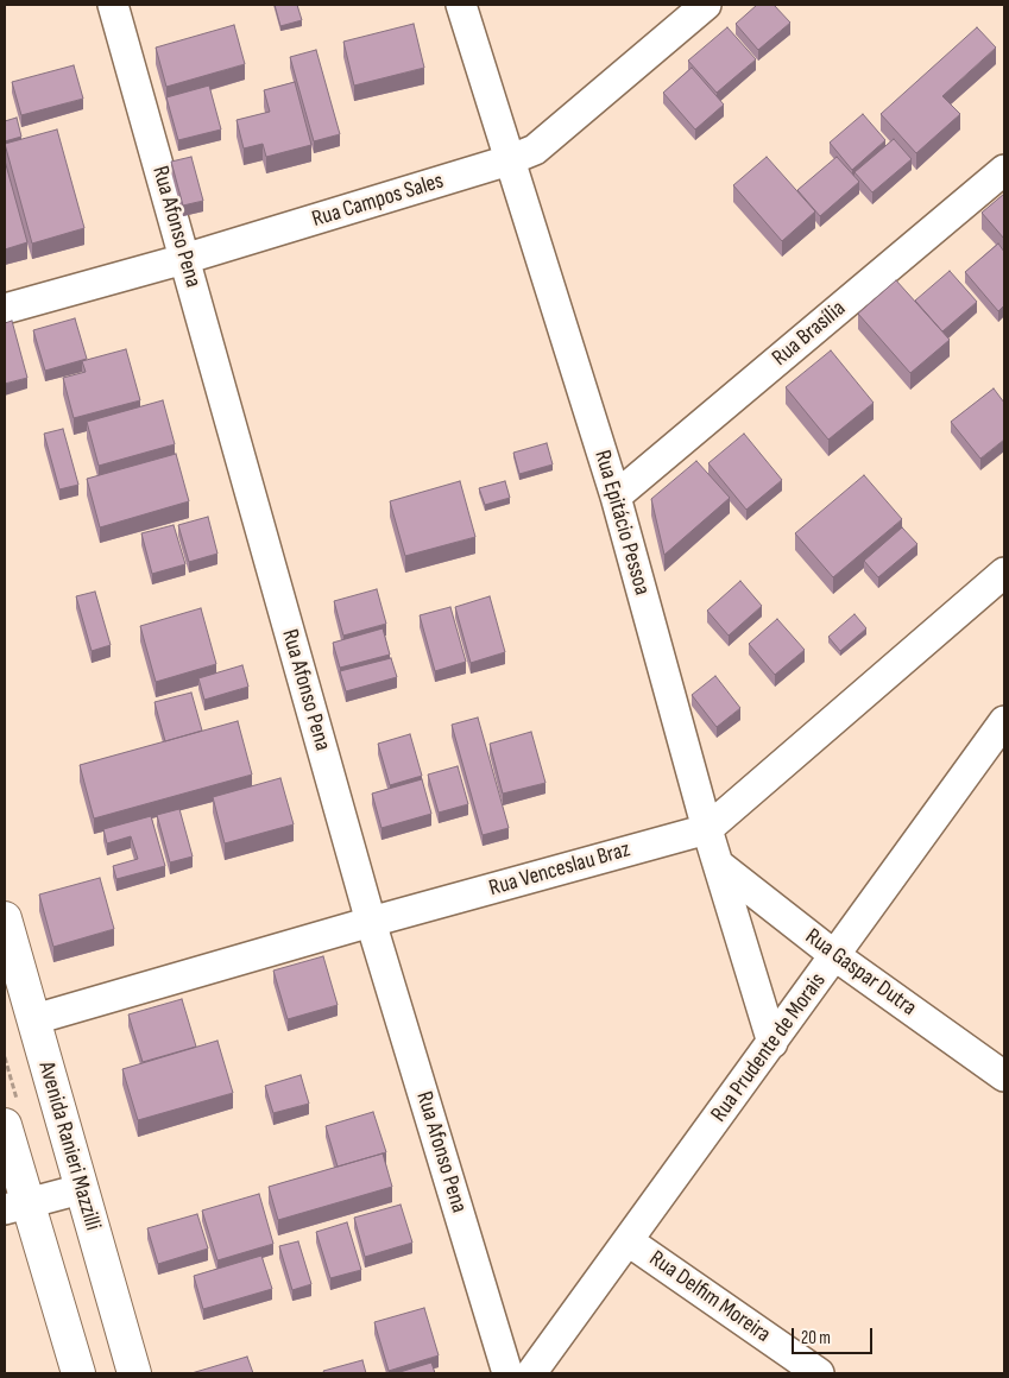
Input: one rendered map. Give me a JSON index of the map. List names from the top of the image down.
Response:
{
  "streets": {
    "street": [
      "Rua Campos Sales",
      "Rua Afonso Pena",
      "Rua Brasília",
      "Rua Epitácio Pessoa",
      "Rua Venceslau Braz",
      "Rua Gaspar Dutra",
      "Rua Prudente de Morais",
      "Avenida Ranieri Mazzilli",
      "Rua Delfim Moreira"
    ]
  },
  "crossings": [
    ["Rua Campos Sales", "Rua Afonso Pena"],
    ["Rua Campos Sales", "Rua Epitácio Pessoa"],
    ["Rua Afonso Pena", "Rua Venceslau Braz"],
    ["Rua Brasília", "Rua Epitácio Pessoa"],
    ["Rua Epitácio Pessoa", "Rua Venceslau Braz"],
    ["Rua Epitácio Pessoa", "Rua Gaspar Dutra"],
    ["Rua Epitácio Pessoa", "Rua Prudente de Morais"],
    ["Rua Venceslau Braz", "Avenida Ranieri Mazzilli"],
    ["Rua Gaspar Dutra", "Rua Prudente de Morais"],
    ["Rua Prudente de Morais", "Rua Delfim Moreira"]
  ],
  "scale_bar": "20 m"
}
